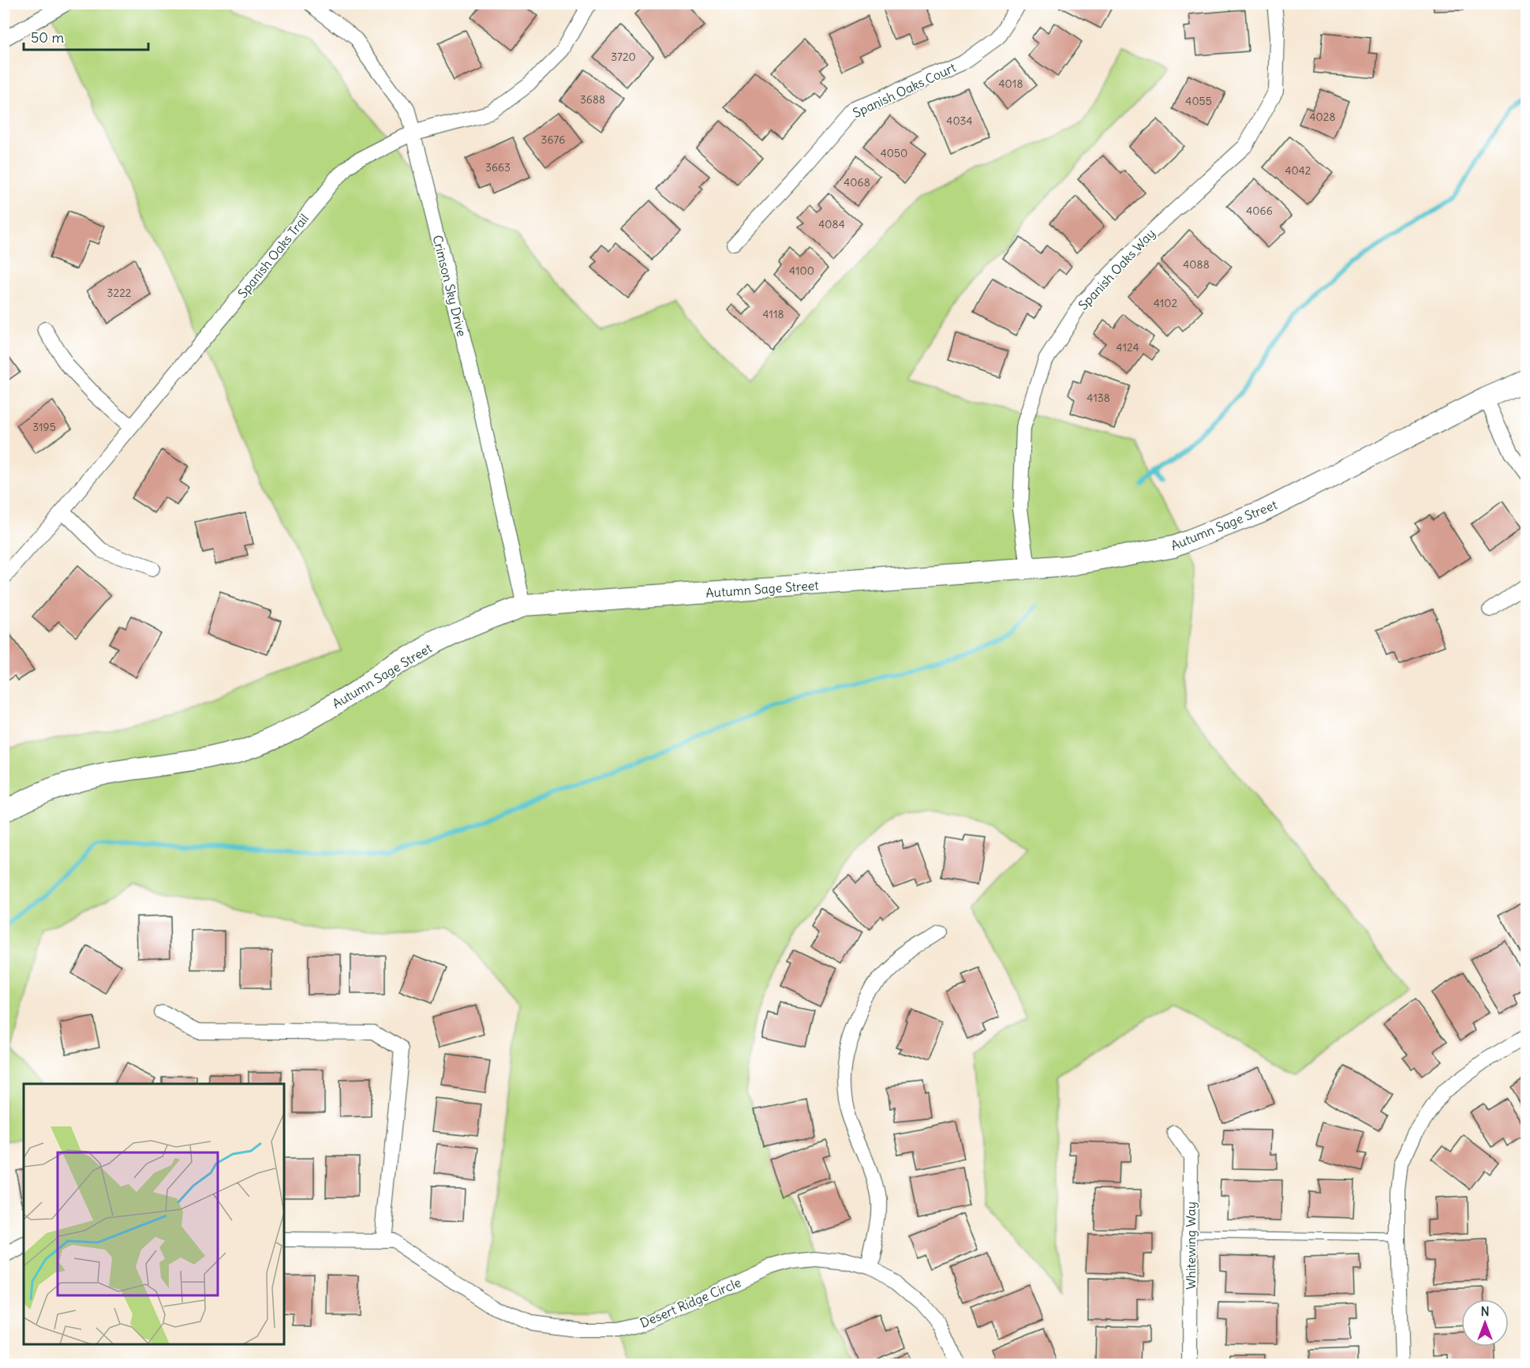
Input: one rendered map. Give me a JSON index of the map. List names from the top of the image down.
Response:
{
  "streets": {
    "street": [
      "Spanish Oaks Court",
      "Spanish Oaks Trail",
      "Spanish Oaks Way",
      "Crimson Sky Drive",
      "Autumn Sage Street",
      "Whitewing Way",
      "Desert Ridge Circle"
    ]
  },
  "crossings": [
    ["Spanish Oaks Trail", "Crimson Sky Drive"],
    ["Spanish Oaks Way", "Autumn Sage Street"],
    ["Crimson Sky Drive", "Autumn Sage Street"]
  ],
  "house_numbers": [
    "3720",
    "4018",
    "3688",
    "4055",
    "4028",
    "4034",
    "3676",
    "4050",
    "3663",
    "4042",
    "4068",
    "4066",
    "4084",
    "4088",
    "4100",
    "3222",
    "4102",
    "4118",
    "4124",
    "4138",
    "3195"
  ],
  "scale_bar": "50 m",
  "north": "top"
}
